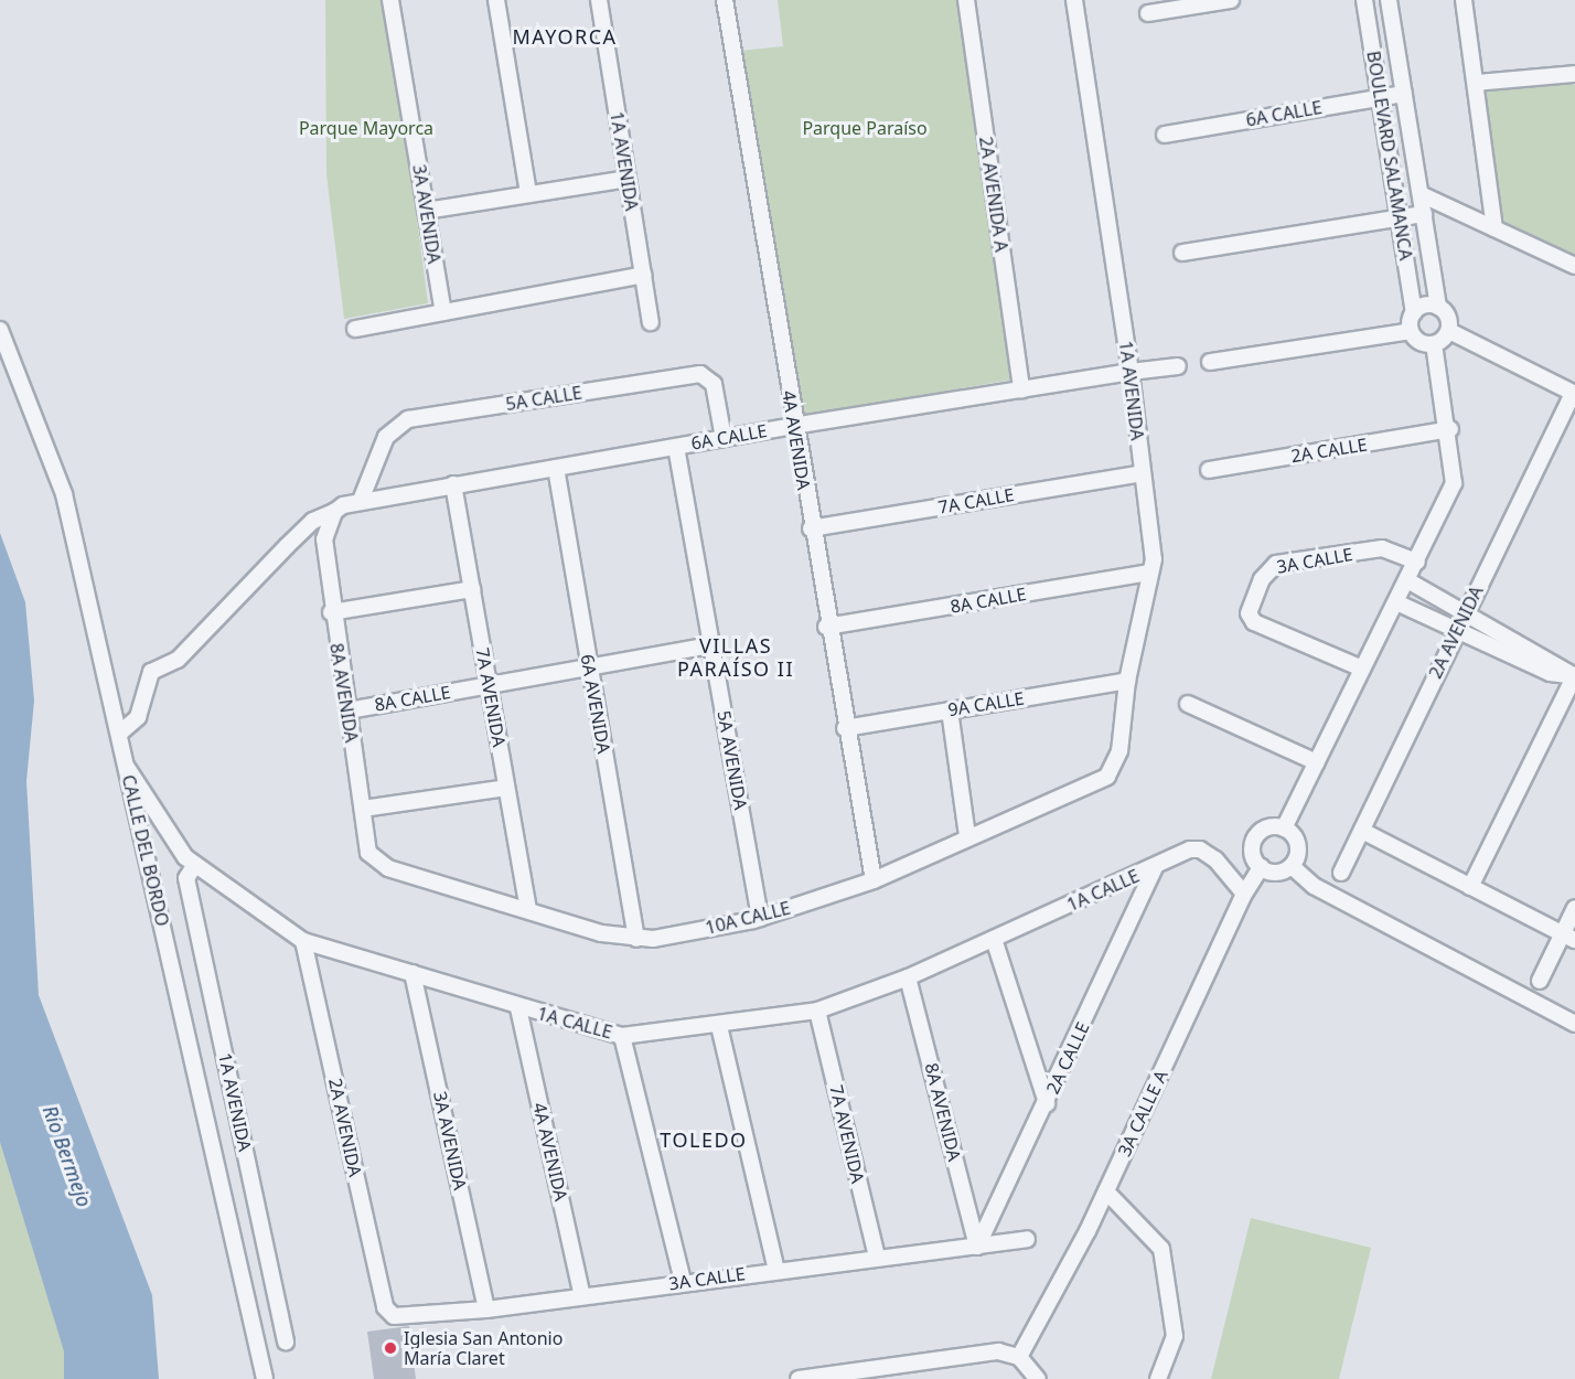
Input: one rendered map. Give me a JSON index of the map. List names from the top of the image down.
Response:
{
  "streets": {
    "street": [
      "6A CALLE",
      "BOULEVARD SALAMANCA",
      "1A AVENIDA",
      "2A AVENIDA A",
      "3A AVENIDA",
      "5A CALLE",
      "4A AVENIDA",
      "2A CALLE",
      "7A CALLE",
      "3A CALLE",
      "8A CALLE",
      "2A AVENIDA",
      "8A AVENIDA",
      "7A AVENIDA",
      "6A AVENIDA",
      "9A CALLE",
      "5A AVENIDA",
      "CALLE DEL BORDO",
      "1A CALLE",
      "10A CALLE",
      "3A CALLE A"
    ]
  },
  "crossings": [
    ["6A CALLE", "BOULEVARD SALAMANCA"],
    ["6A CALLE", "1A AVENIDA"],
    ["6A CALLE", "2A AVENIDA A"],
    ["6A CALLE", "5A CALLE"],
    ["6A CALLE", "4A AVENIDA"],
    ["6A CALLE", "8A AVENIDA"],
    ["6A CALLE", "7A AVENIDA"],
    ["6A CALLE", "6A AVENIDA"],
    ["6A CALLE", "5A AVENIDA"],
    ["6A CALLE", "CALLE DEL BORDO"],
    ["1A AVENIDA", "7A CALLE"],
    ["1A AVENIDA", "8A CALLE"],
    ["1A AVENIDA", "9A CALLE"],
    ["1A AVENIDA", "1A CALLE"],
    ["1A AVENIDA", "10A CALLE"],
    ["3A AVENIDA", "3A CALLE"],
    ["3A AVENIDA", "1A CALLE"],
    ["4A AVENIDA", "7A CALLE"],
    ["4A AVENIDA", "3A CALLE"],
    ["4A AVENIDA", "8A CALLE"],
    ["4A AVENIDA", "9A CALLE"],
    ["4A AVENIDA", "1A CALLE"],
    ["4A AVENIDA", "10A CALLE"],
    ["2A CALLE", "3A CALLE"],
    ["2A CALLE", "8A AVENIDA"],
    ["2A CALLE", "1A CALLE"],
    ["3A CALLE", "2A AVENIDA"],
    ["3A CALLE", "8A AVENIDA"],
    ["3A CALLE", "7A AVENIDA"],
    ["8A CALLE", "8A AVENIDA"],
    ["8A CALLE", "7A AVENIDA"],
    ["8A CALLE", "6A AVENIDA"],
    ["8A CALLE", "5A AVENIDA"],
    ["2A AVENIDA", "1A CALLE"],
    ["8A AVENIDA", "1A CALLE"],
    ["8A AVENIDA", "10A CALLE"],
    ["7A AVENIDA", "1A CALLE"],
    ["7A AVENIDA", "10A CALLE"],
    ["6A AVENIDA", "10A CALLE"],
    ["5A AVENIDA", "10A CALLE"],
    ["CALLE DEL BORDO", "1A CALLE"],
    ["1A CALLE", "3A CALLE A"]
  ],
  "districts": ["MAYORCA", "VILLAS PARAÍSO II", "TOLEDO"],
  "water": ["Río Bermejo"],
  "parks": ["Parque Mayorca", "Parque Paraíso"],
  "places": ["Iglesia San Antonio María Claret"]
}
